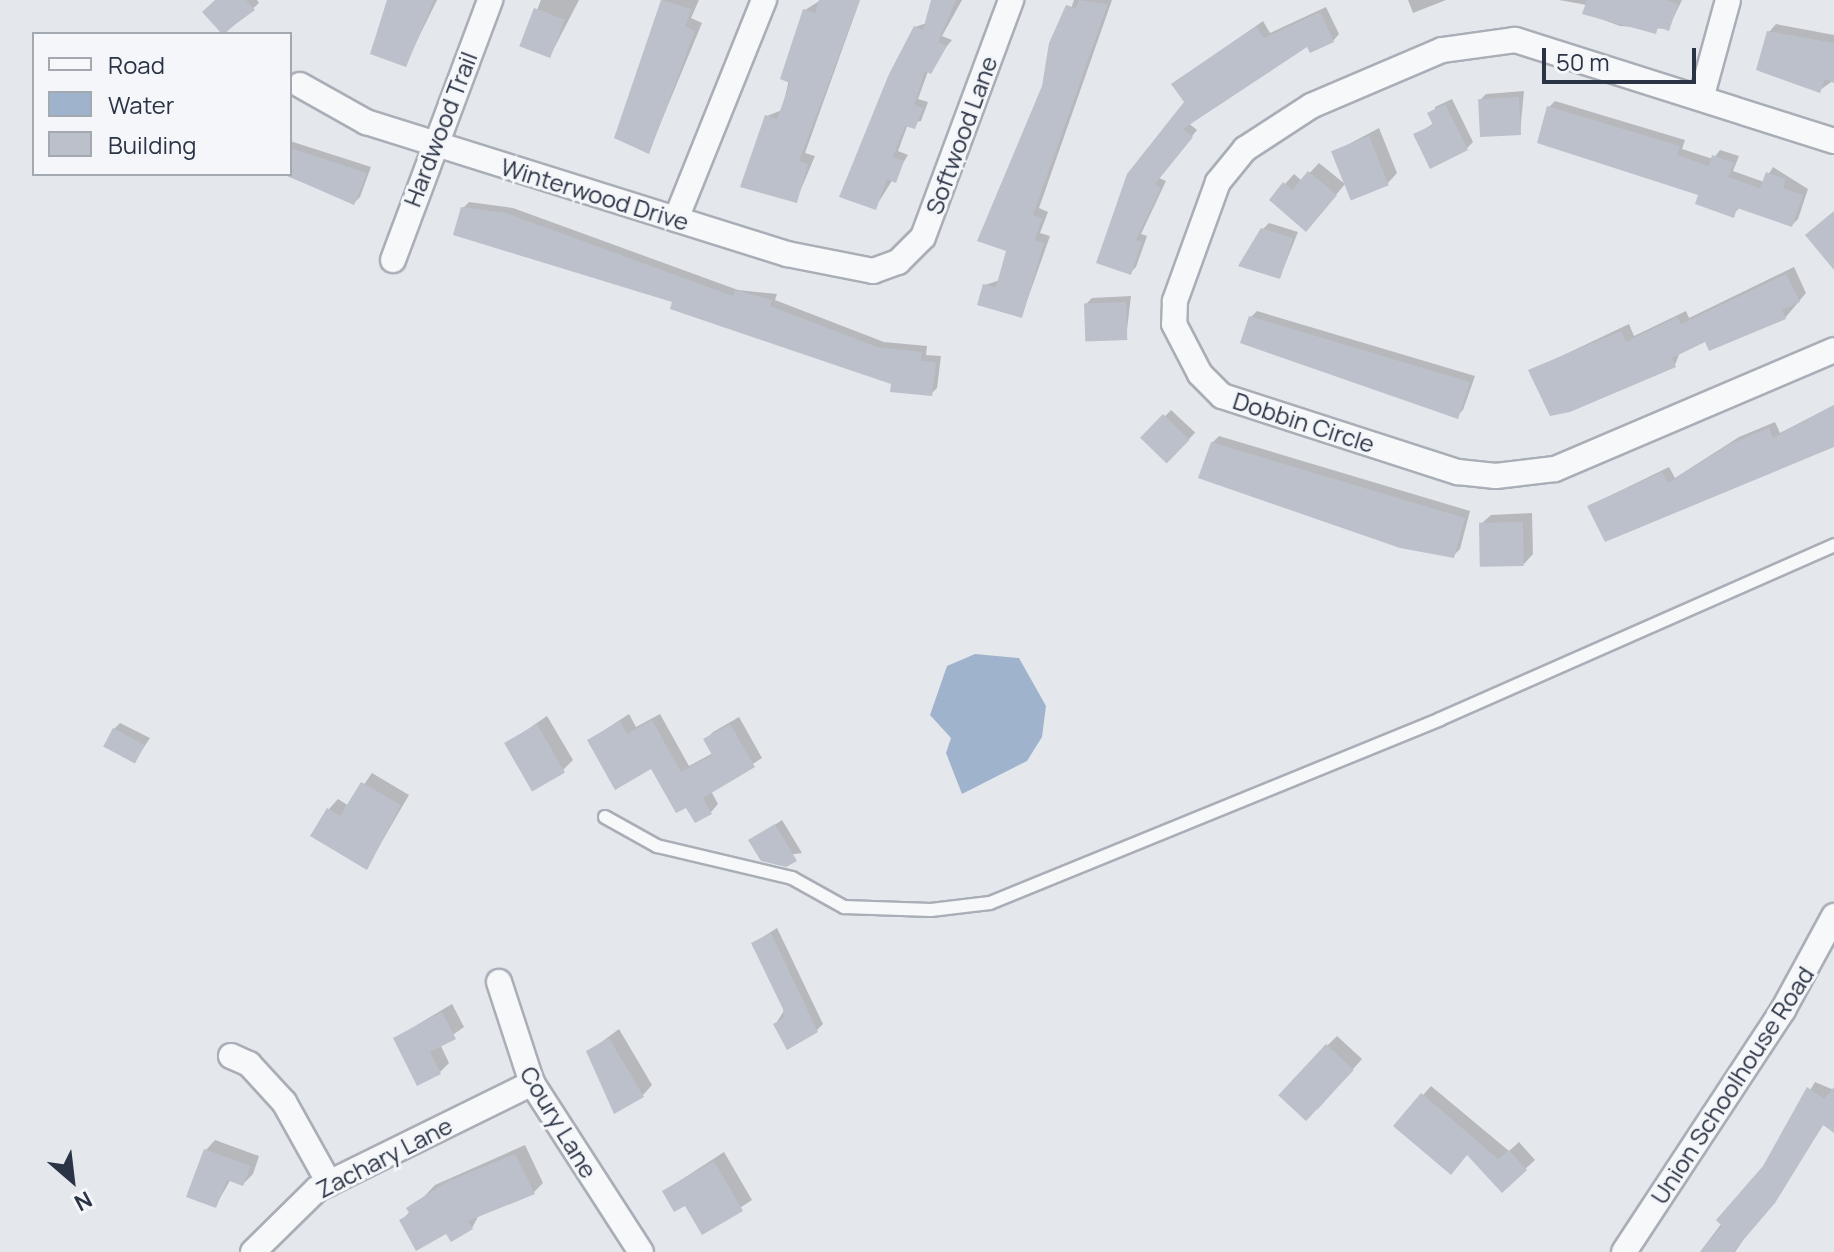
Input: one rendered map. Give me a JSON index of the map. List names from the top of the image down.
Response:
{
  "streets": {
    "street": [
      "Hardwood Trail",
      "Softwood Lane",
      "Winterwood Drive",
      "Dobbin Circle",
      "Union Schoolhouse Road",
      "Coury Lane",
      "Zachary Lane"
    ]
  },
  "crossings": [
    ["Hardwood Trail", "Winterwood Drive"],
    ["Softwood Lane", "Winterwood Drive"],
    ["Coury Lane", "Zachary Lane"]
  ],
  "legend": ["Road", "Water", "Building"],
  "scale_bar": "50 m",
  "north": "bottom right"
}
